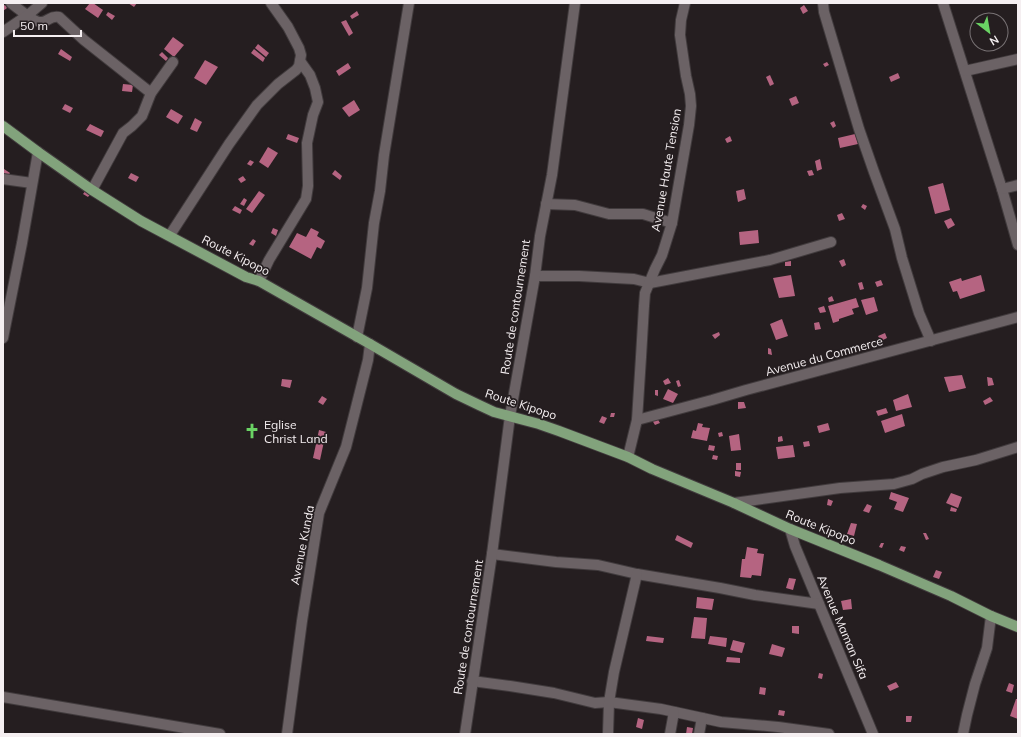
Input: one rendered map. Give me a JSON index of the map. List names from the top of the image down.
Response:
{
  "streets": {
    "main road": ["Route Kipopo"],
    "street": [
      "Avenue Haute Tension",
      "Route de contournement",
      "Avenue du Commerce",
      "Avenue Kunda",
      "Avenue Maman Sifa"
    ]
  },
  "crossings": [
    ["Avenue Haute Tension", "Route Kipopo"],
    ["Avenue Haute Tension", "Avenue du Commerce"],
    ["Route Kipopo", "Route de contournement"],
    ["Route Kipopo", "Avenue Kunda"],
    ["Route Kipopo", "Avenue Maman Sifa"]
  ],
  "places": {
    "church": ["Eglise Christ Land"]
  },
  "scale_bar": "50 m",
  "north": "bottom right"
}
